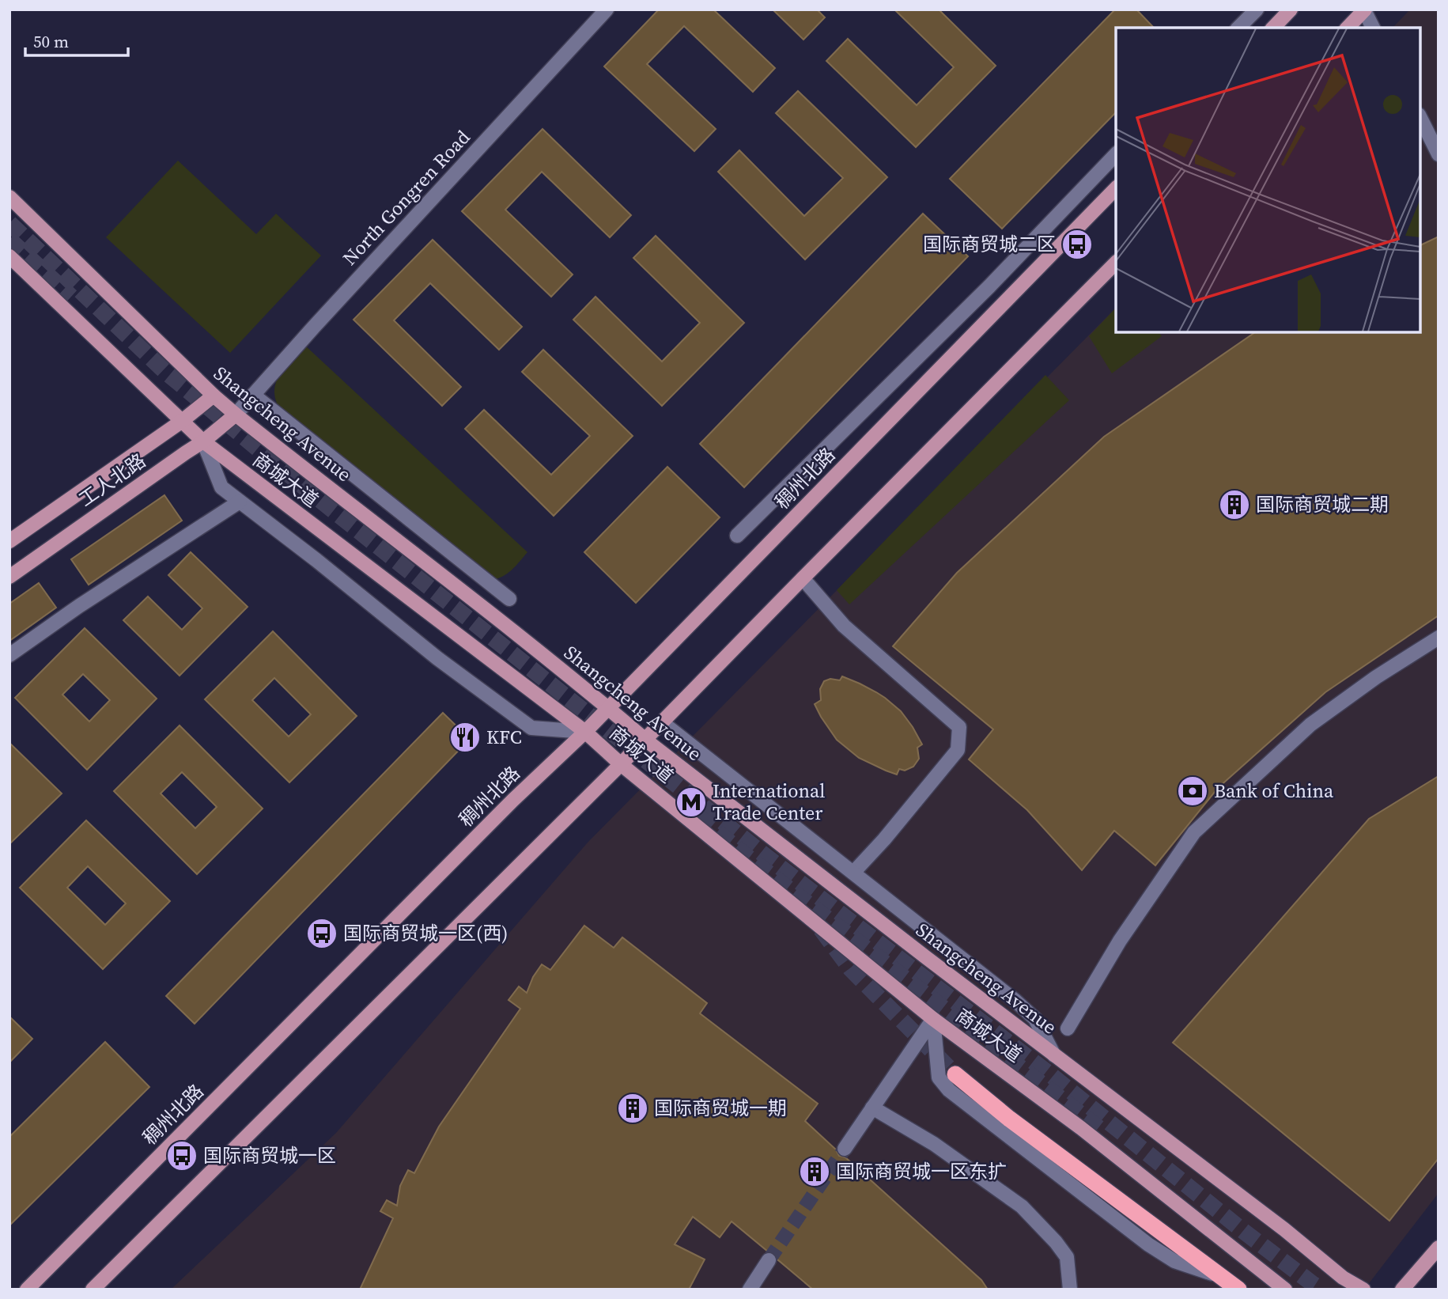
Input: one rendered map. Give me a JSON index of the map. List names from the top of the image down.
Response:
{
  "streets": {
    "main road": [
      "Shangcheng Avenue",
      "稠州北路",
      "工人北路",
      "商城大道"
    ],
    "street": ["North Gongren Road"]
  },
  "crossings": [
    ["North Gongren Road", "Shangcheng Avenue"],
    ["North Gongren Road", "工人北路"],
    ["Shangcheng Avenue", "稠州北路"],
    ["Shangcheng Avenue", "工人北路"],
    ["稠州北路", "商城大道"],
    ["工人北路", "商城大道"]
  ],
  "places": {
    "bus stop": ["国际商贸城二区", "国际商贸城一区(西)", "国际商贸城一区"],
    "building": ["国际商贸城二期", "国际商贸城一期", "国际商贸城一区东扩"],
    "restaurant": ["KFC"],
    "bank": ["Bank of China"],
    "metro station": ["International Trade Center"]
  },
  "scale_bar": "50 m"
}
